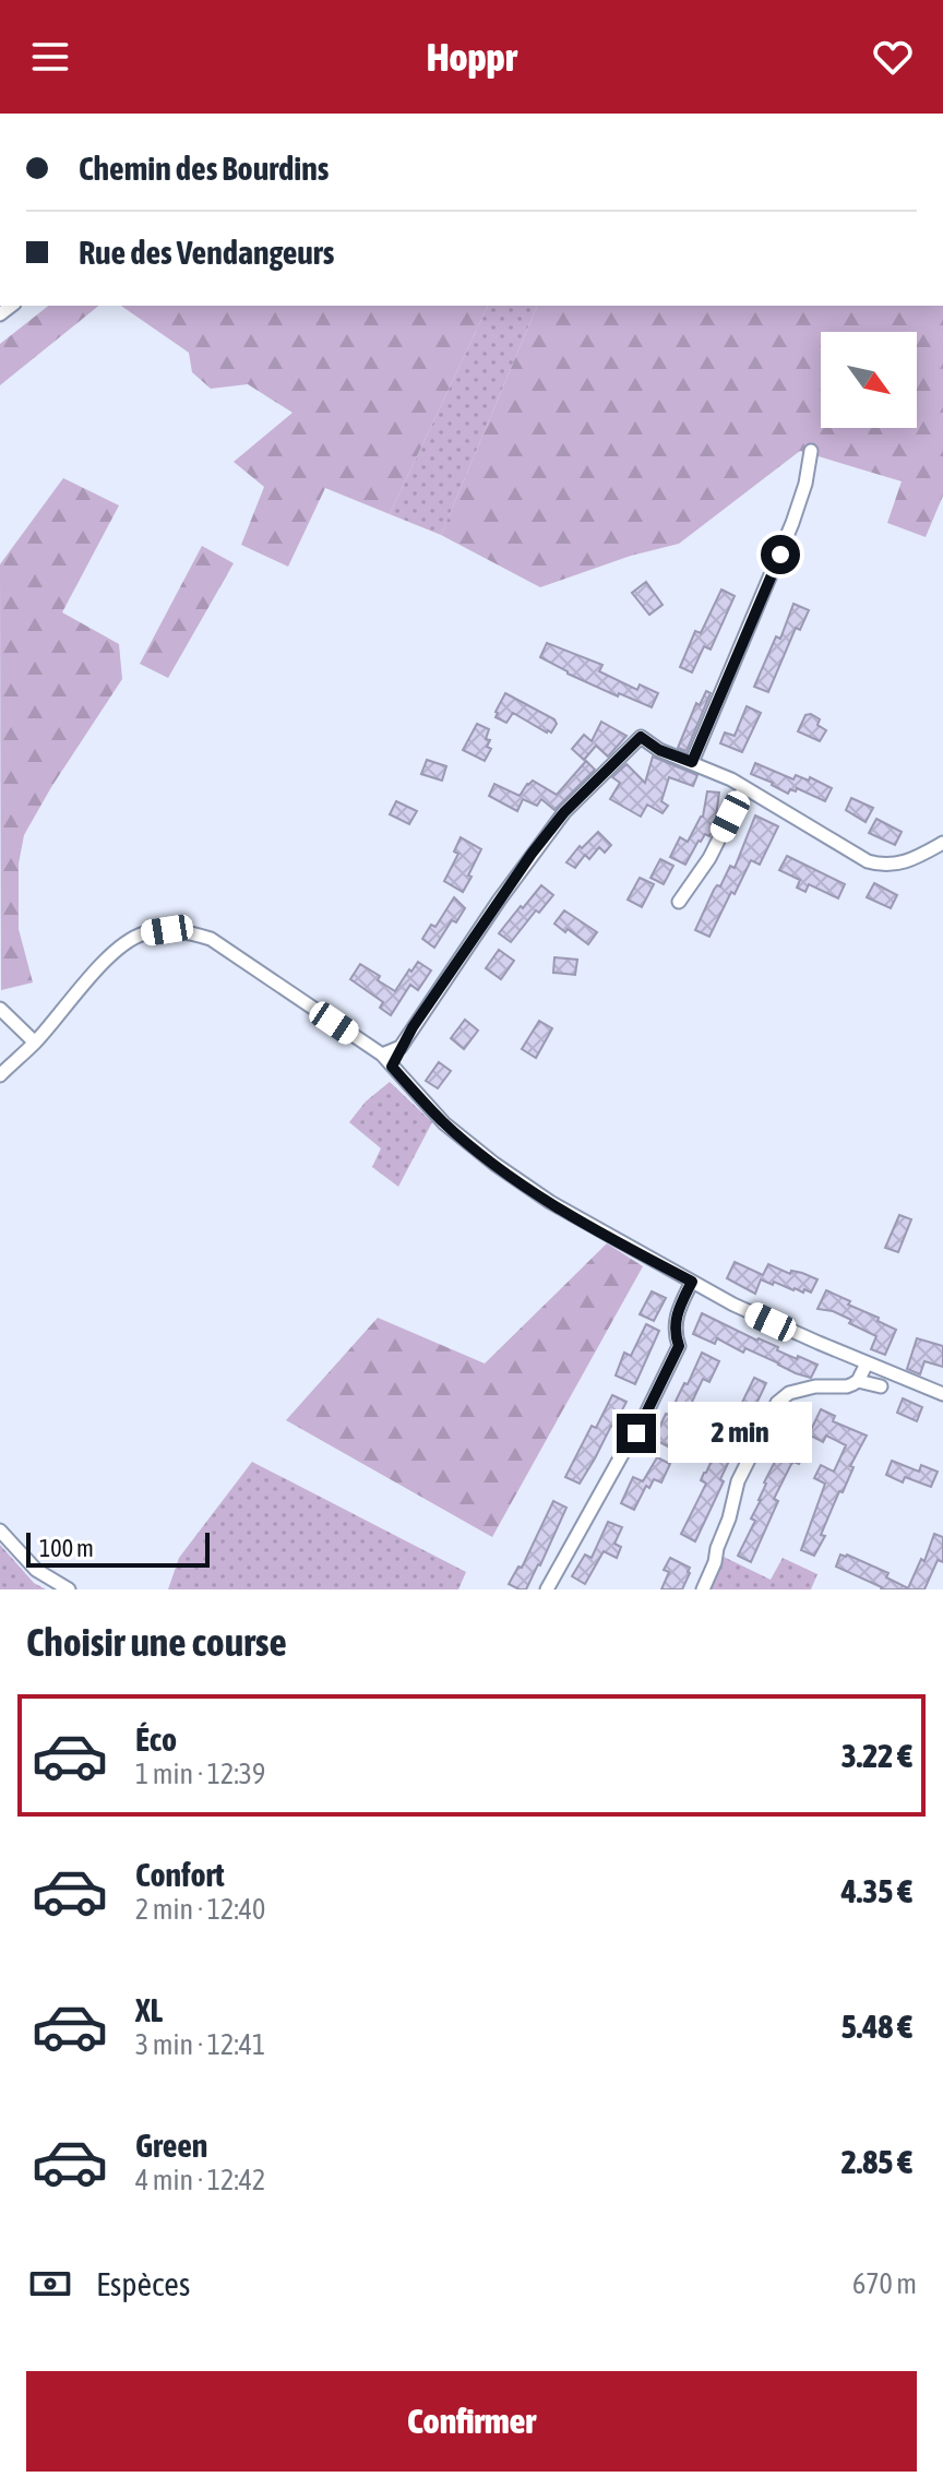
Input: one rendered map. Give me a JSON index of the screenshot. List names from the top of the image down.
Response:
{
  "scale_bar": "100 m",
  "north": "bottom right",
  "page": {
    "header": "Hoppr",
    "banner": ["Chemin des Bourdins", "Rue des Vendangeurs"],
    "bubble": "2 min",
    "scale": "100 m",
    "heading": "Choisir une course",
    "list": [
      {
        "name": "Éco",
        "note": "1 min · 12:39",
        "value": "3.22 €"
      },
      {
        "name": "Confort",
        "note": "2 min · 12:40",
        "value": "4.35 €"
      },
      {
        "name": "XL",
        "note": "3 min · 12:41",
        "value": "5.48 €"
      },
      {
        "name": "Green",
        "note": "4 min · 12:42",
        "value": "2.85 €"
      }
    ],
    "pay": ["Espèces", "670 m"],
    "buttons": "Confirmer"
  }
}
